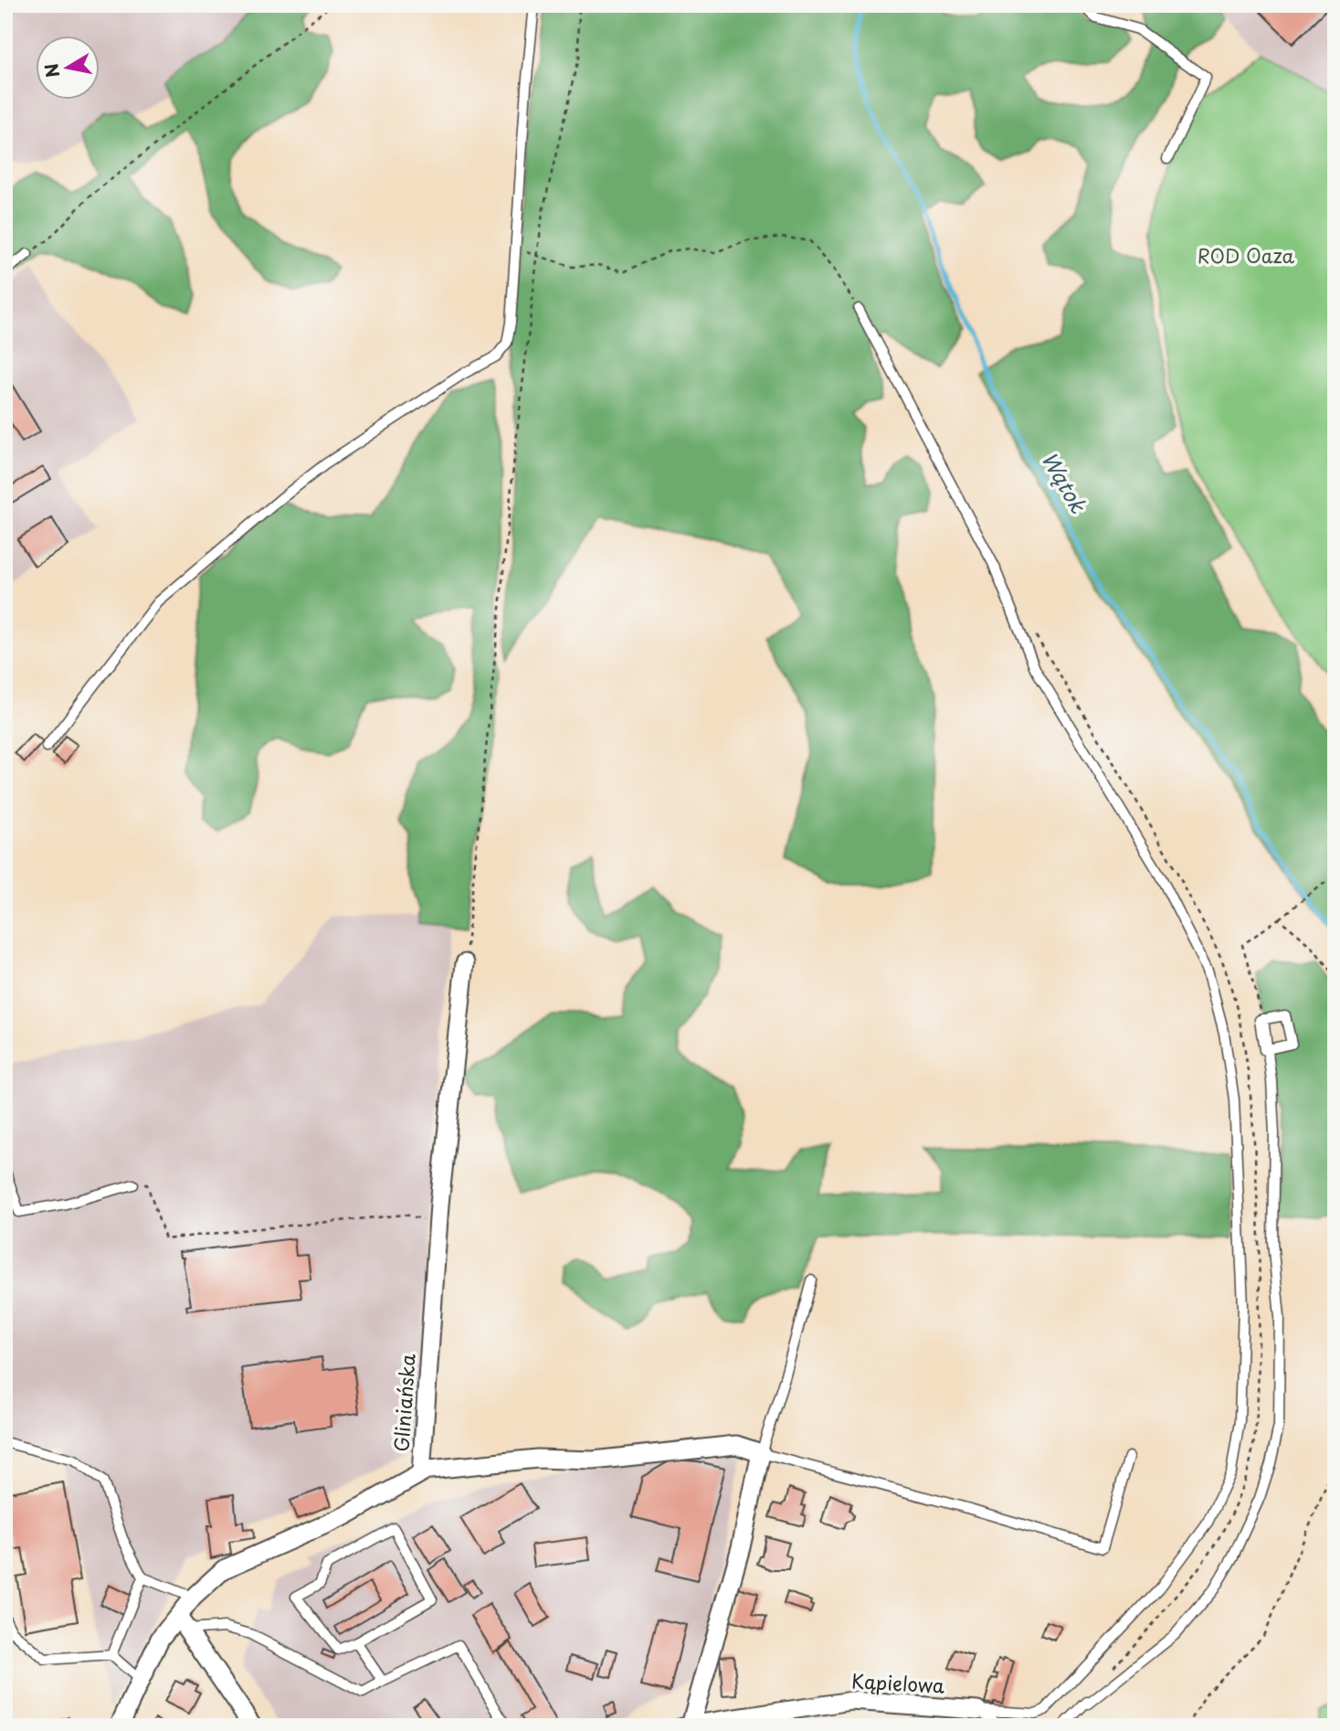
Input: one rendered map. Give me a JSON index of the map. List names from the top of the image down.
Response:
{
  "streets": {
    "street": ["Gliniańska", "Kąpielowa"]
  },
  "water": ["Wątok"],
  "parks": ["ROD Oaza"],
  "north": "left"
}
